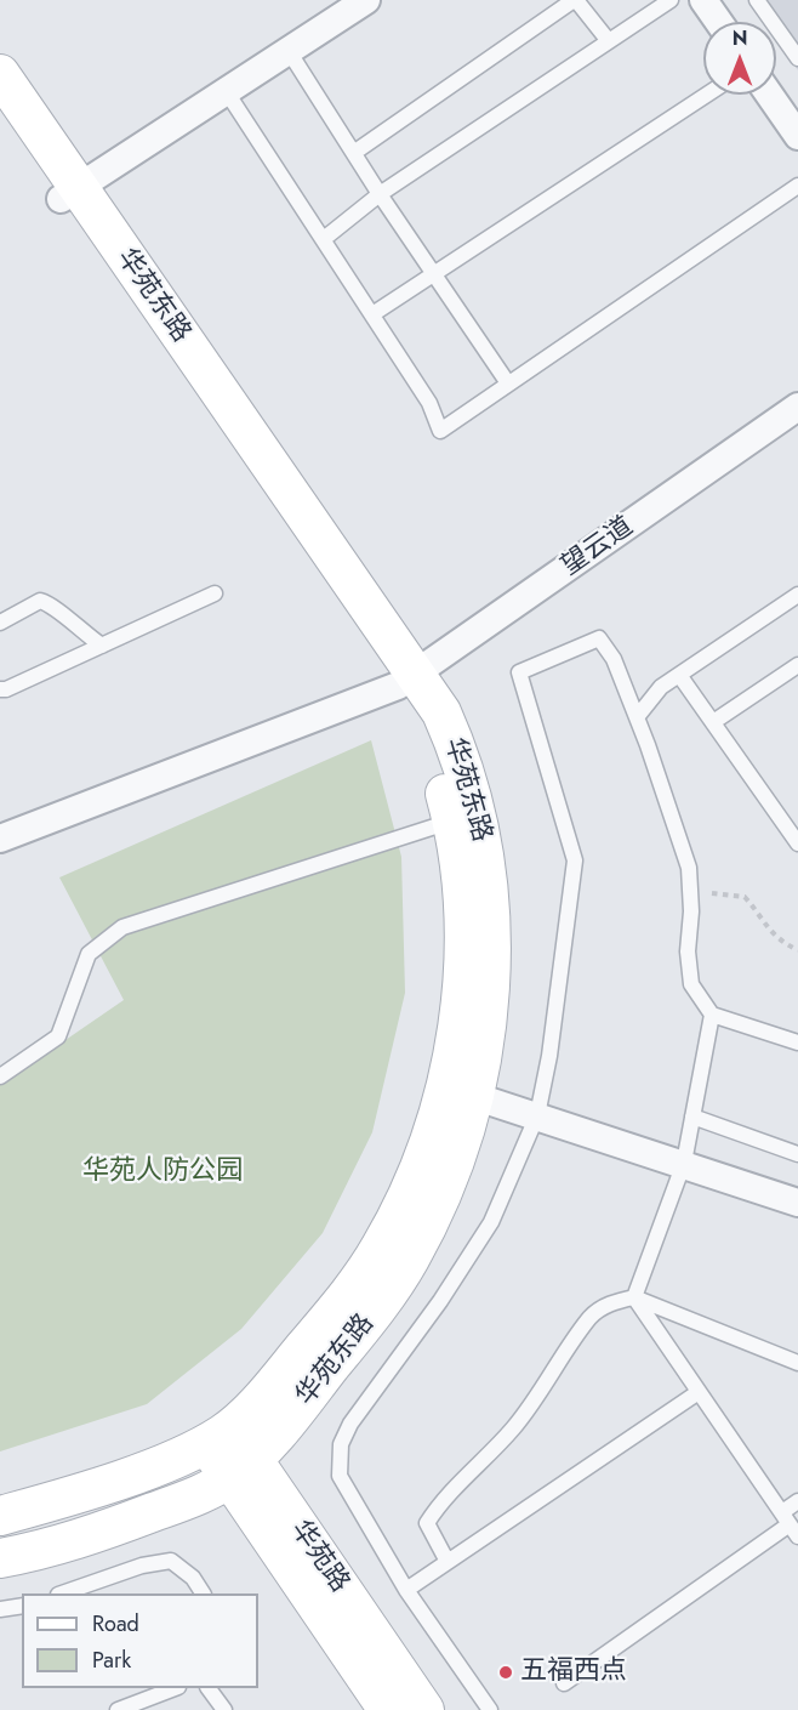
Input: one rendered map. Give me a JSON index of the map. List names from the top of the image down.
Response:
{
  "streets": {
    "street": ["华苑东路", "望云道", "华苑路"]
  },
  "crossings": [
    ["华苑东路", "望云道"],
    ["华苑东路", "华苑路"]
  ],
  "parks": ["华苑人防公园"],
  "places": ["五福西点"],
  "legend": ["Road", "Park"],
  "north": "top"
}
